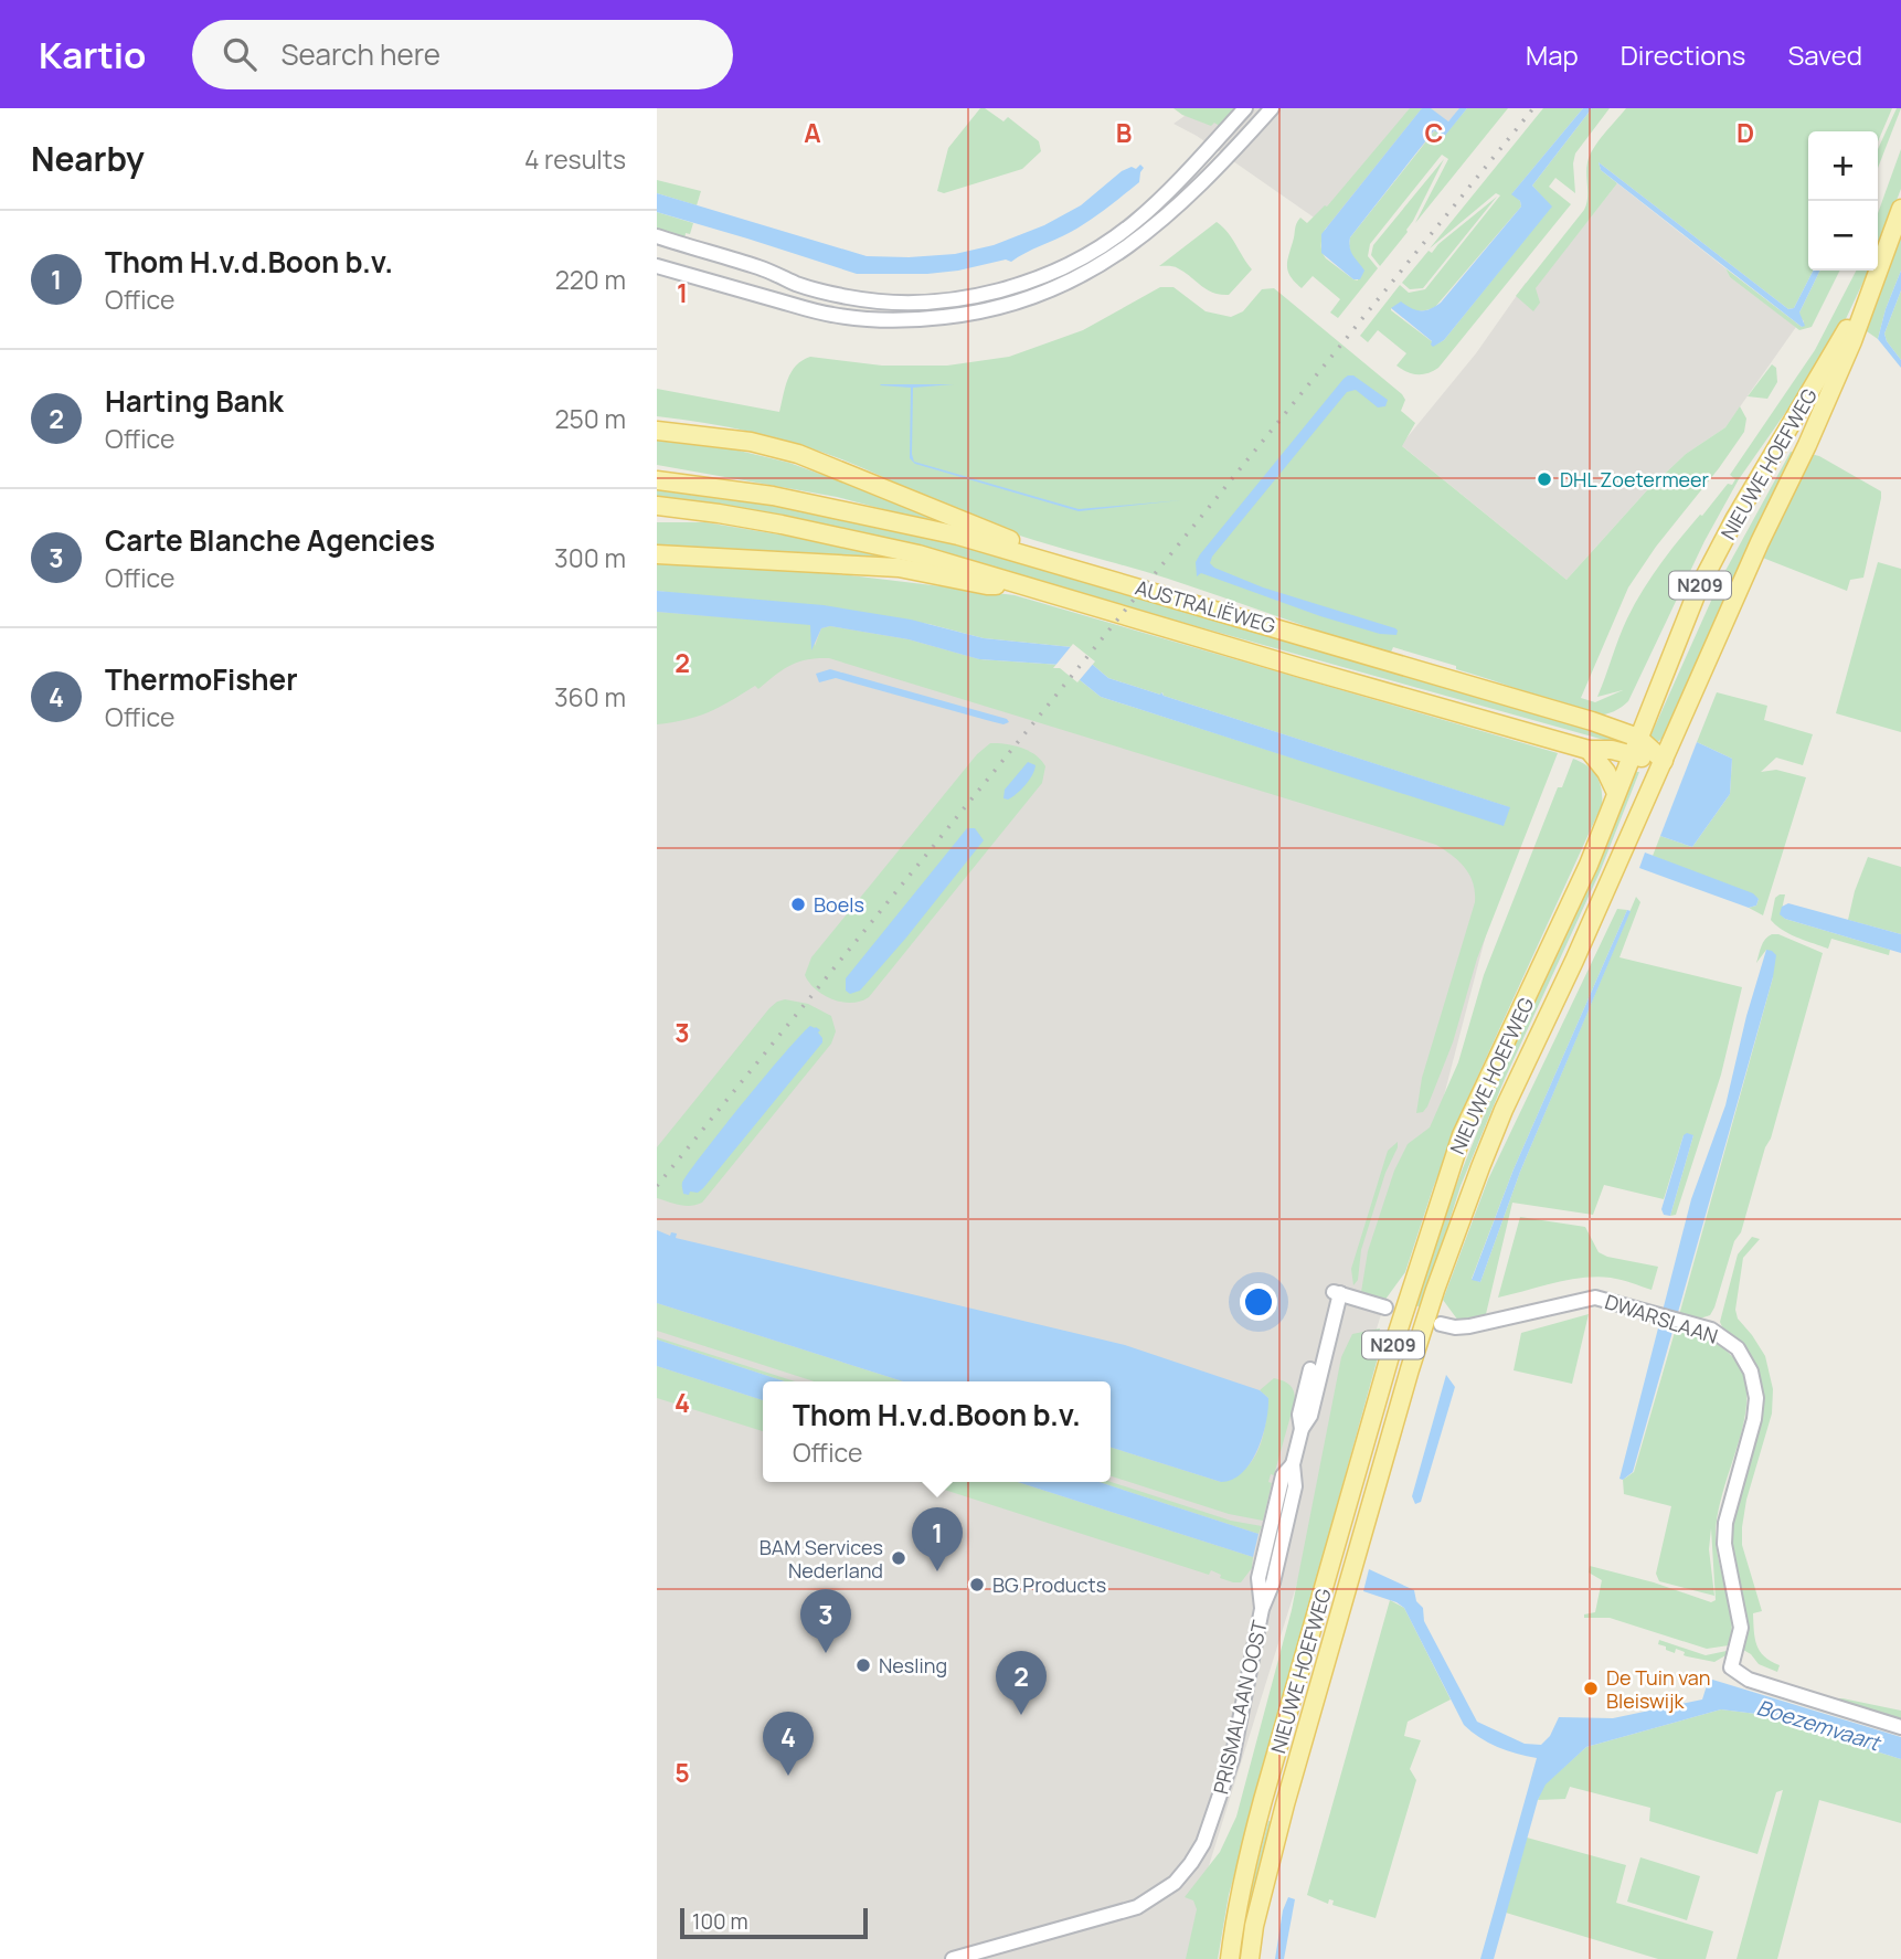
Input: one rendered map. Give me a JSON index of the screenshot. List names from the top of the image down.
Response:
{
  "streets": {
    "main road": ["NIEUWE HOEFWEG", "N209", "AUSTRALIËWEG"],
    "street": ["DWARSLAAN", "PRISMALAAN OOST"]
  },
  "crossings": [
    ["NIEUWE HOEFWEG", "AUSTRALIËWEG"]
  ],
  "water": ["Boezemvaart"],
  "places": [
    "DHL Zoetermeer",
    "Boels",
    "BAM Services Nederland",
    "BG Products",
    "Nesling",
    "De Tuin van Bleiswijk"
  ],
  "scale_bar": "100 m",
  "page": {
    "header": "Kartio",
    "search": "Search here",
    "nav": ["Map", "Directions", "Saved"],
    "heading": ["Nearby", "4 results"],
    "map_buttons": ["+", "−"],
    "list": [
      {
        "mark": "1",
        "name": "Thom H.v.d.Boon b.v.",
        "note": "Office",
        "value": "220 m"
      },
      {
        "mark": "2",
        "name": "Harting Bank",
        "note": "Office",
        "value": "250 m"
      },
      {
        "mark": "3",
        "name": "Carte Blanche Agencies",
        "note": "Office",
        "value": "300 m"
      },
      {
        "mark": "4",
        "name": "ThermoFisher",
        "note": "Office",
        "value": "360 m"
      }
    ],
    "popup": ["Thom H.v.d.Boon b.v.", "Office"],
    "pins": [
      "1",
      "3",
      "2",
      "4"
    ],
    "scale": "100 m"
  },
  "grid": {
    "columns": [
      "A",
      "B",
      "C",
      "D"
    ],
    "rows": [
      "1",
      "2",
      "3",
      "4",
      "5"
    ]
  }
}
